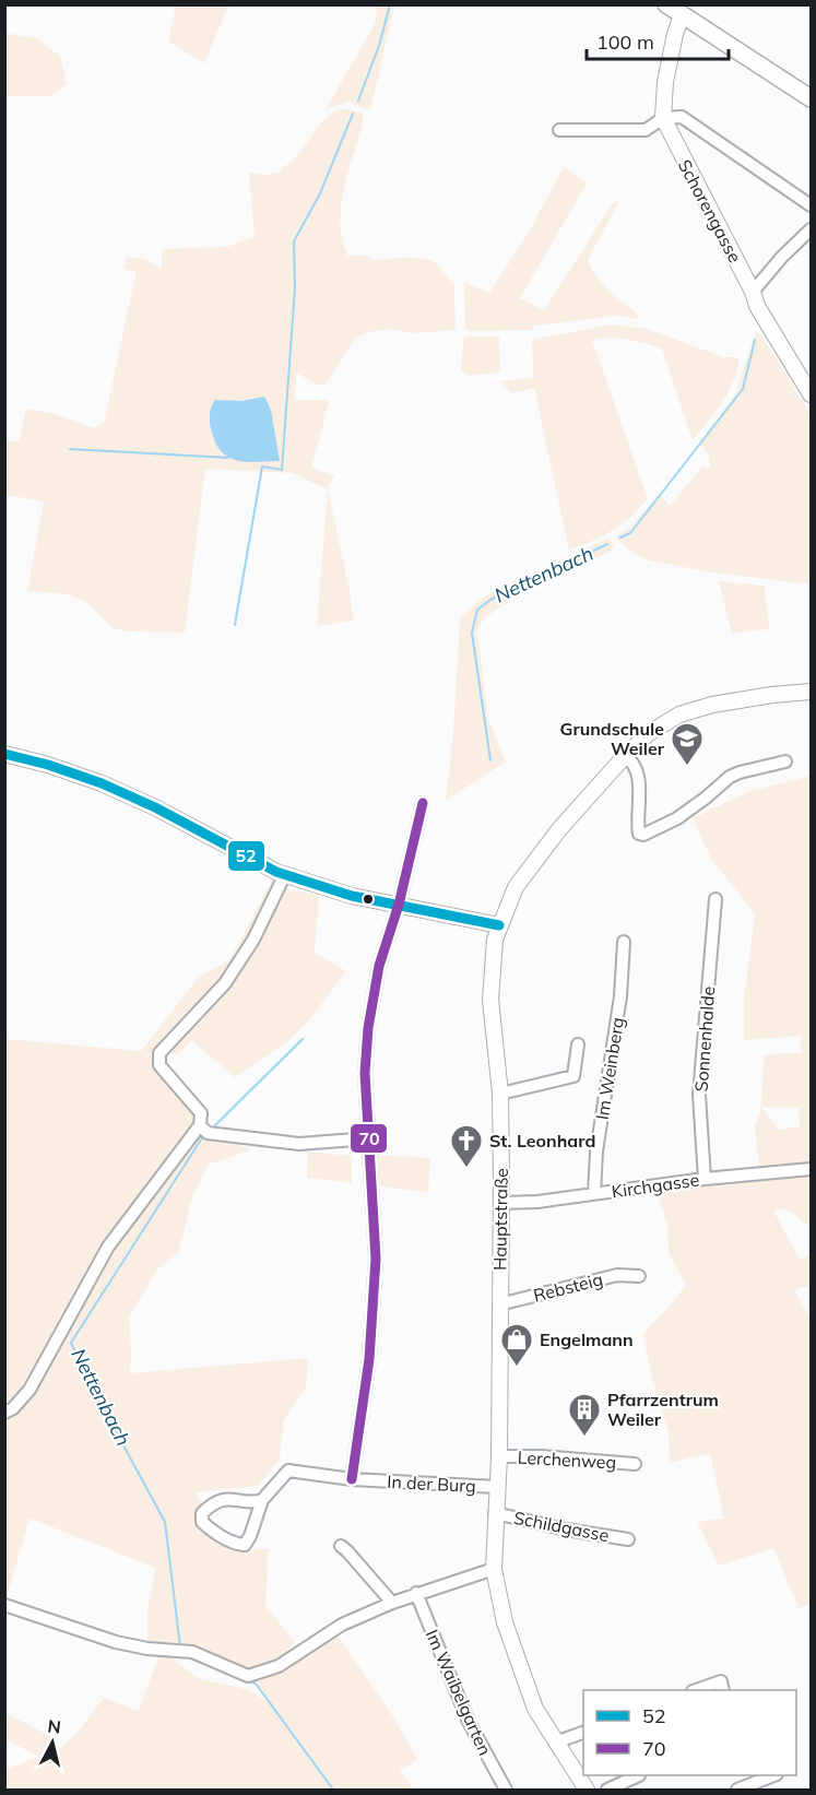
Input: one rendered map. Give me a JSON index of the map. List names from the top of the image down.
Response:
{
  "streets": {
    "street": [
      "Schorengasse",
      "Sonnenhalde",
      "Im Weinberg",
      "Kirchgasse",
      "Hauptstraße",
      "Rebsteig",
      "Lerchenweg",
      "In der Burg",
      "Schildgasse",
      "Im Waibelgarten"
    ]
  },
  "crossings": [
    ["Sonnenhalde", "Kirchgasse"],
    ["Im Weinberg", "Kirchgasse"],
    ["Kirchgasse", "Hauptstraße"],
    ["Hauptstraße", "Rebsteig"],
    ["Hauptstraße", "Lerchenweg"],
    ["Hauptstraße", "In der Burg"],
    ["Hauptstraße", "Schildgasse"]
  ],
  "water": ["Nettenbach"],
  "places": {
    "school or university": ["Grundschule Weiler"],
    "church": ["St. Leonhard"],
    "shop": ["Engelmann"],
    "building": ["Pfarrzentrum Weiler"]
  },
  "lines": ["transit line 52", "transit line 70"],
  "legend": ["52", "70"],
  "scale_bar": "100 m",
  "north": "top"
}
